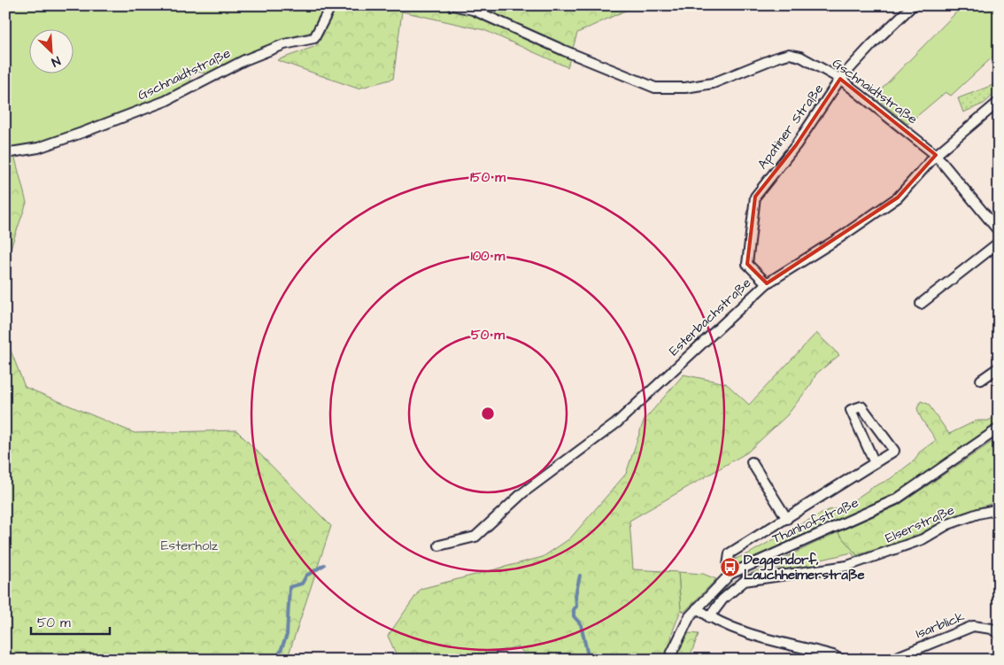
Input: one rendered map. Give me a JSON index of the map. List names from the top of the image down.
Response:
{
  "streets": {
    "street": [
      "Gschnaidtstraße",
      "Apatiner Straße",
      "Esterbachstraße",
      "Thanhofstraße",
      "Elserstraße",
      "Isarblick"
    ]
  },
  "crossings": [
    ["Gschnaidtstraße", "Apatiner Straße"],
    ["Gschnaidtstraße", "Esterbachstraße"],
    ["Apatiner Straße", "Esterbachstraße"]
  ],
  "parks": ["Esterholz"],
  "places": {
    "bus stop": ["Deggendorf, Lauchheimerstraße"]
  },
  "scale_bar": "50 m",
  "north": "bottom right",
  "rings": ["150 m", "100 m", "50 m"]
}
